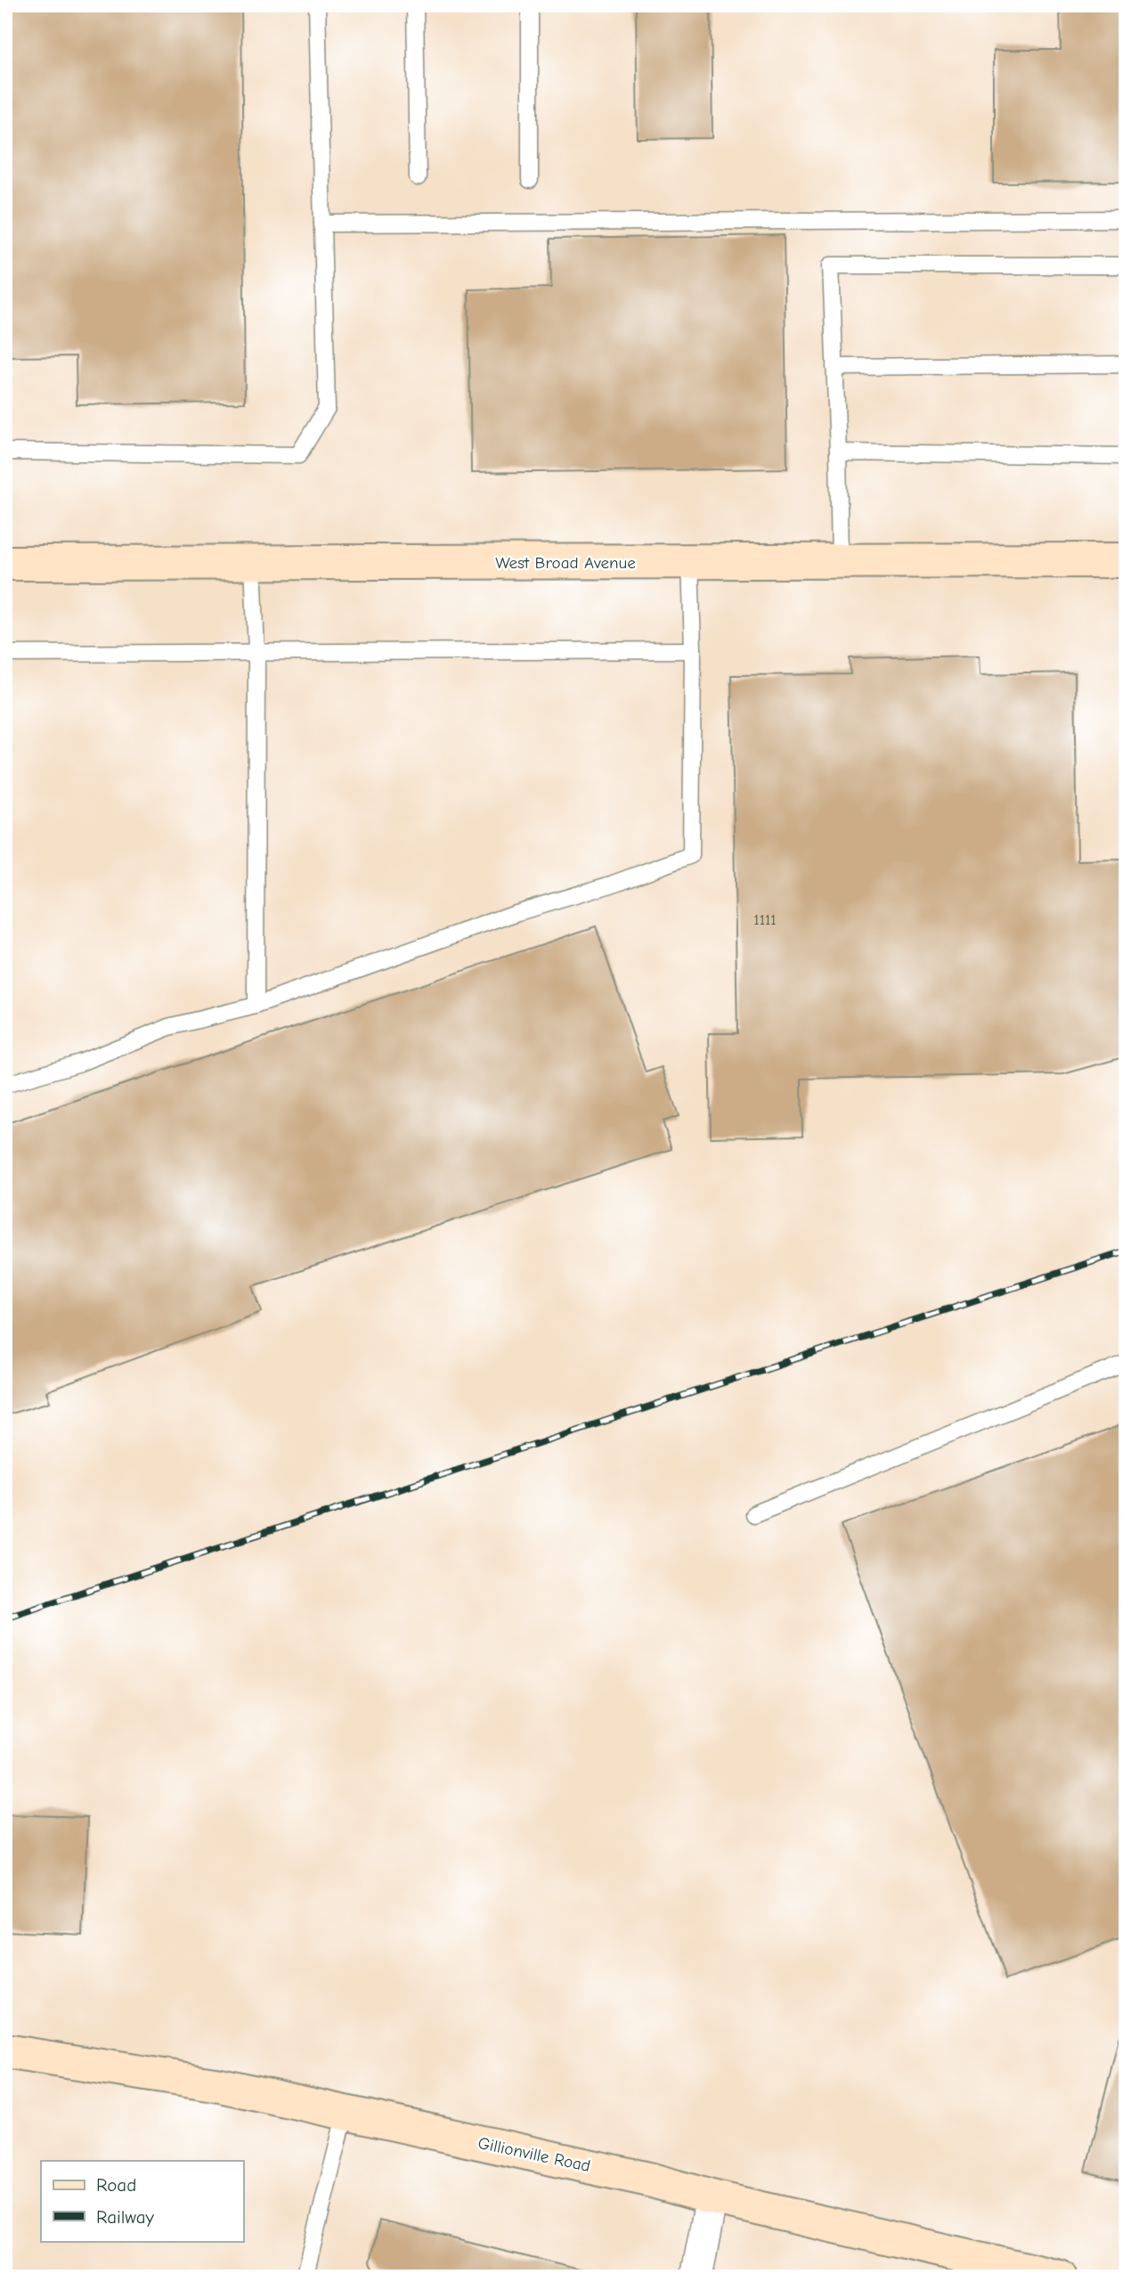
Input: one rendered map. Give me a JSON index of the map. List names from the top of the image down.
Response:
{
  "streets": {
    "street": ["West Broad Avenue", "Gillionville Road"]
  },
  "house_numbers": ["1111"],
  "legend": ["Road", "Railway"]
}
